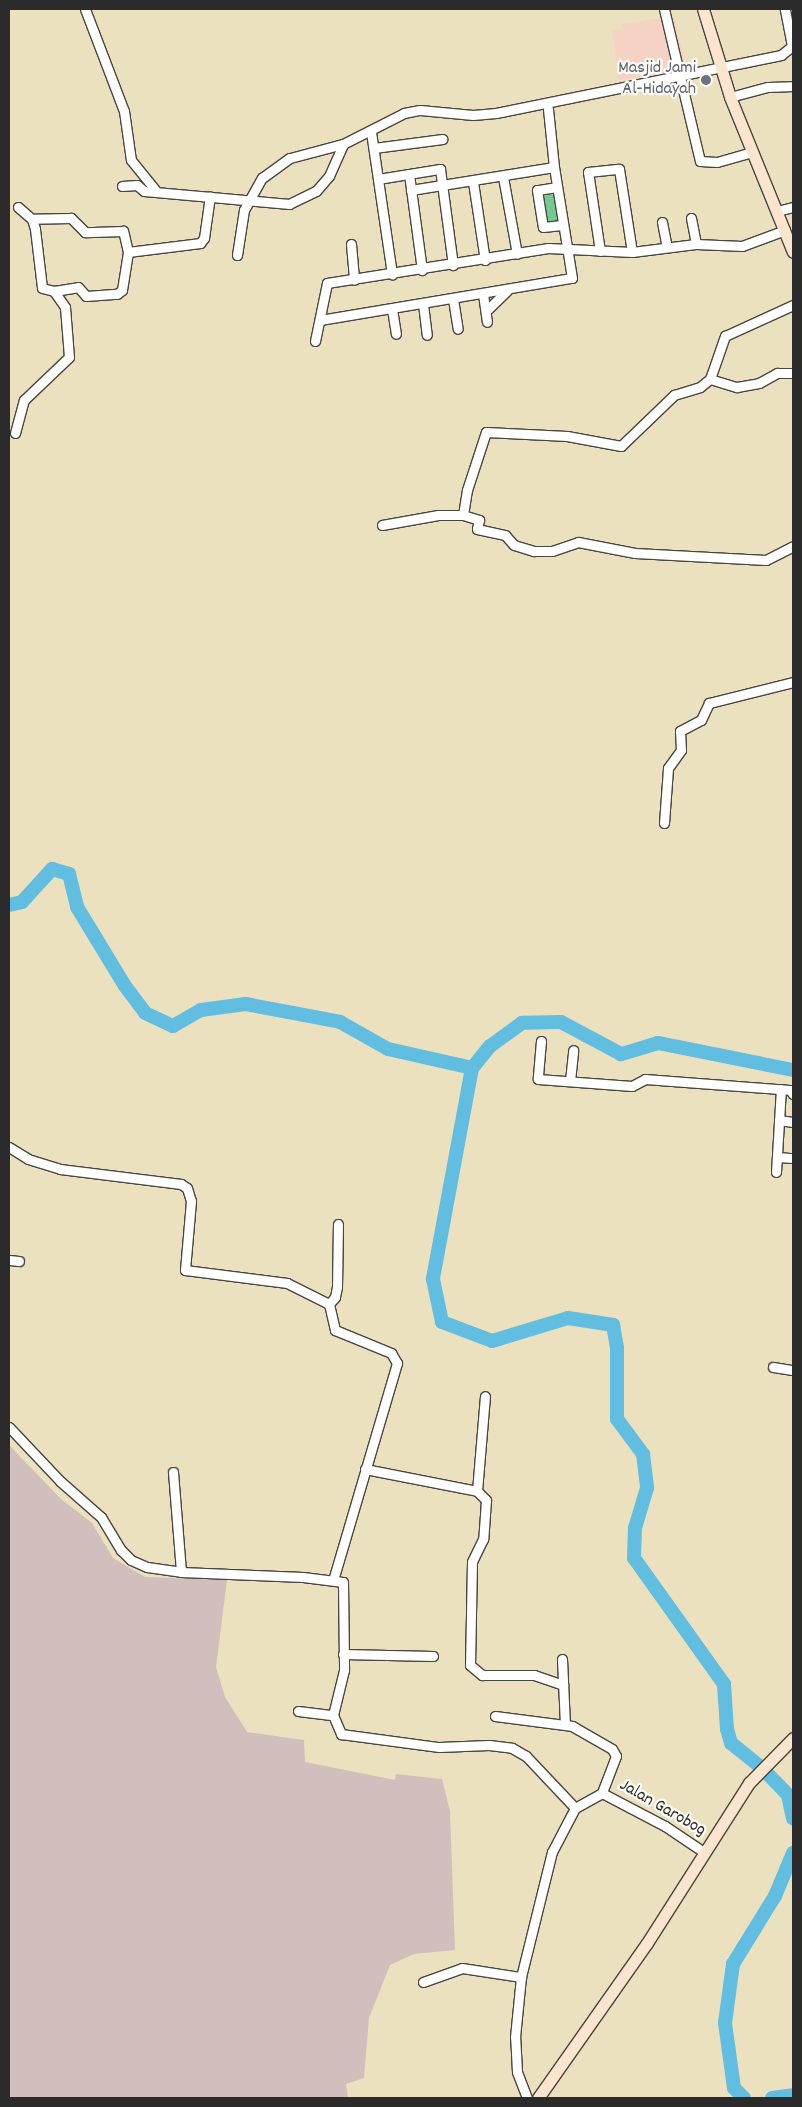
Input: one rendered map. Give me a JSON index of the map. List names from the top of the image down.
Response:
{
  "streets": {
    "street": ["Jalan Garobog"]
  },
  "places": ["Masjid Jami Al-Hidayah"]
}
